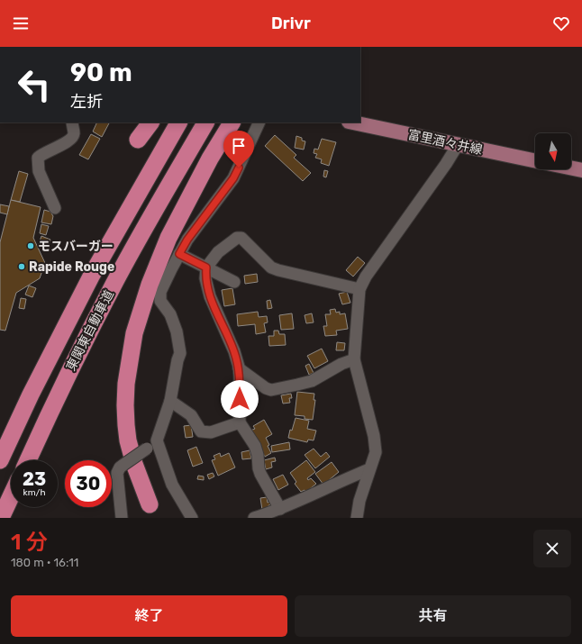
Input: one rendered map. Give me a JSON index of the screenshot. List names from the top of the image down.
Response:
{
  "streets": {
    "highway": ["東関東自動車道"],
    "main road": ["富里酒々井線"]
  },
  "places": ["モスバーガー", "Rapide Rouge"],
  "north": "bottom",
  "page": {
    "header": "Drivr",
    "turn": ["90 m", "左折"],
    "speed": "23 km/h",
    "limit": "30",
    "heading": ["1 分", "180 m · 16:11"],
    "buttons": ["終了", "共有"]
  }
}
